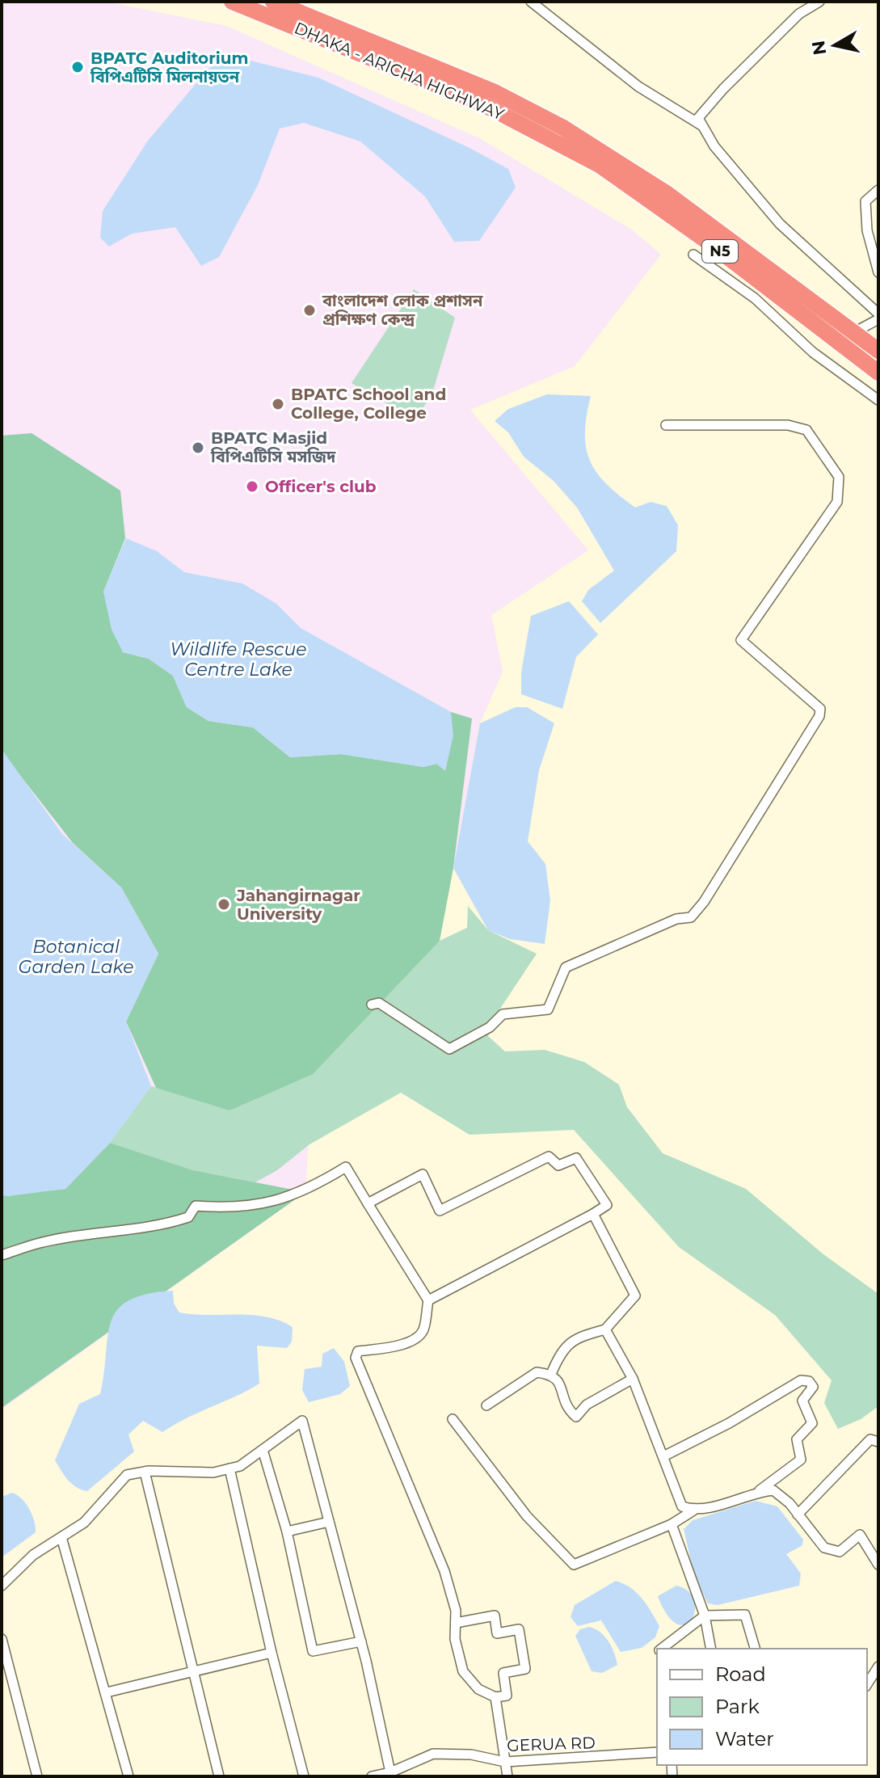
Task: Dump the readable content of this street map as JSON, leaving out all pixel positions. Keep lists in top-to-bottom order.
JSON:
{
  "streets": {
    "highway": ["DHAKA - ARICHA HIGHWAY", "N5"],
    "street": ["GERUA RD"]
  },
  "water": ["Wildlife Rescue Centre Lake", "Botanical Garden Lake"],
  "places": [
    "BPATC Auditorium বিপিএটিসি মিলনায়তন",
    "বাংলাদেশ লোক প্রশাসন প্রশিক্ষণ কেন্দ্র",
    "BPATC School and College, College",
    "BPATC Masjid বিপিএটিসি মসজিদ",
    "Officer's club",
    "Jahangirnagar University"
  ],
  "legend": ["Road", "Park", "Water"],
  "north": "left"
}
